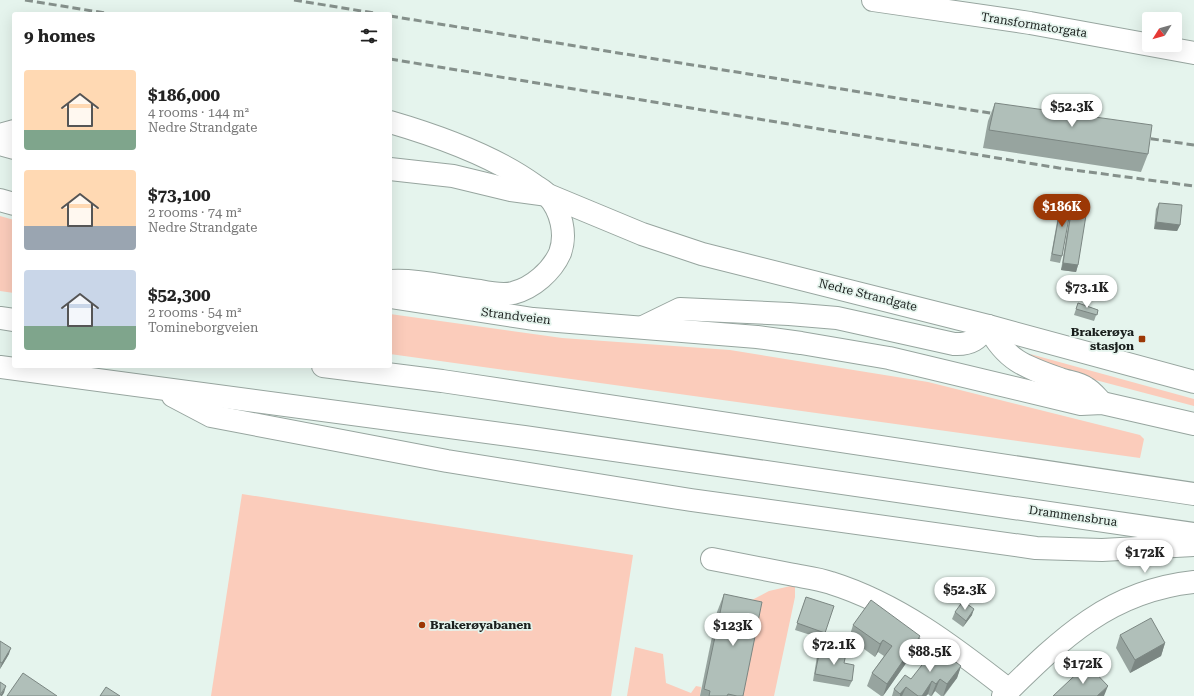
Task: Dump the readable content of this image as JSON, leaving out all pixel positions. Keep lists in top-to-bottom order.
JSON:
{
  "streets": {
    "main road": [
      "Transformatorgata",
      "Nedre Strandgate",
      "Strandveien",
      "Drammensbrua"
    ]
  },
  "places": {
    "transit": ["Brakerøya stasjon"],
    "other": ["Brakerøyabanen"]
  },
  "north": "bottom left",
  "page": {
    "heading": "9 homes",
    "list": [
      {
        "name": "$186,000",
        "note": "4 rooms · 144 m² · Nedre Strandgate"
      },
      {
        "name": "$73,100",
        "note": "2 rooms · 74 m² · Nedre Strandgate"
      },
      {
        "name": "$52,300",
        "note": "2 rooms · 54 m² · Tomineborgveien"
      }
    ],
    "price": [
      "$52.3K",
      "$186K",
      "$73.1K",
      "$172K",
      "$52.3K",
      "$123K",
      "$72.1K",
      "$88.5K",
      "$172K"
    ]
  }
}
